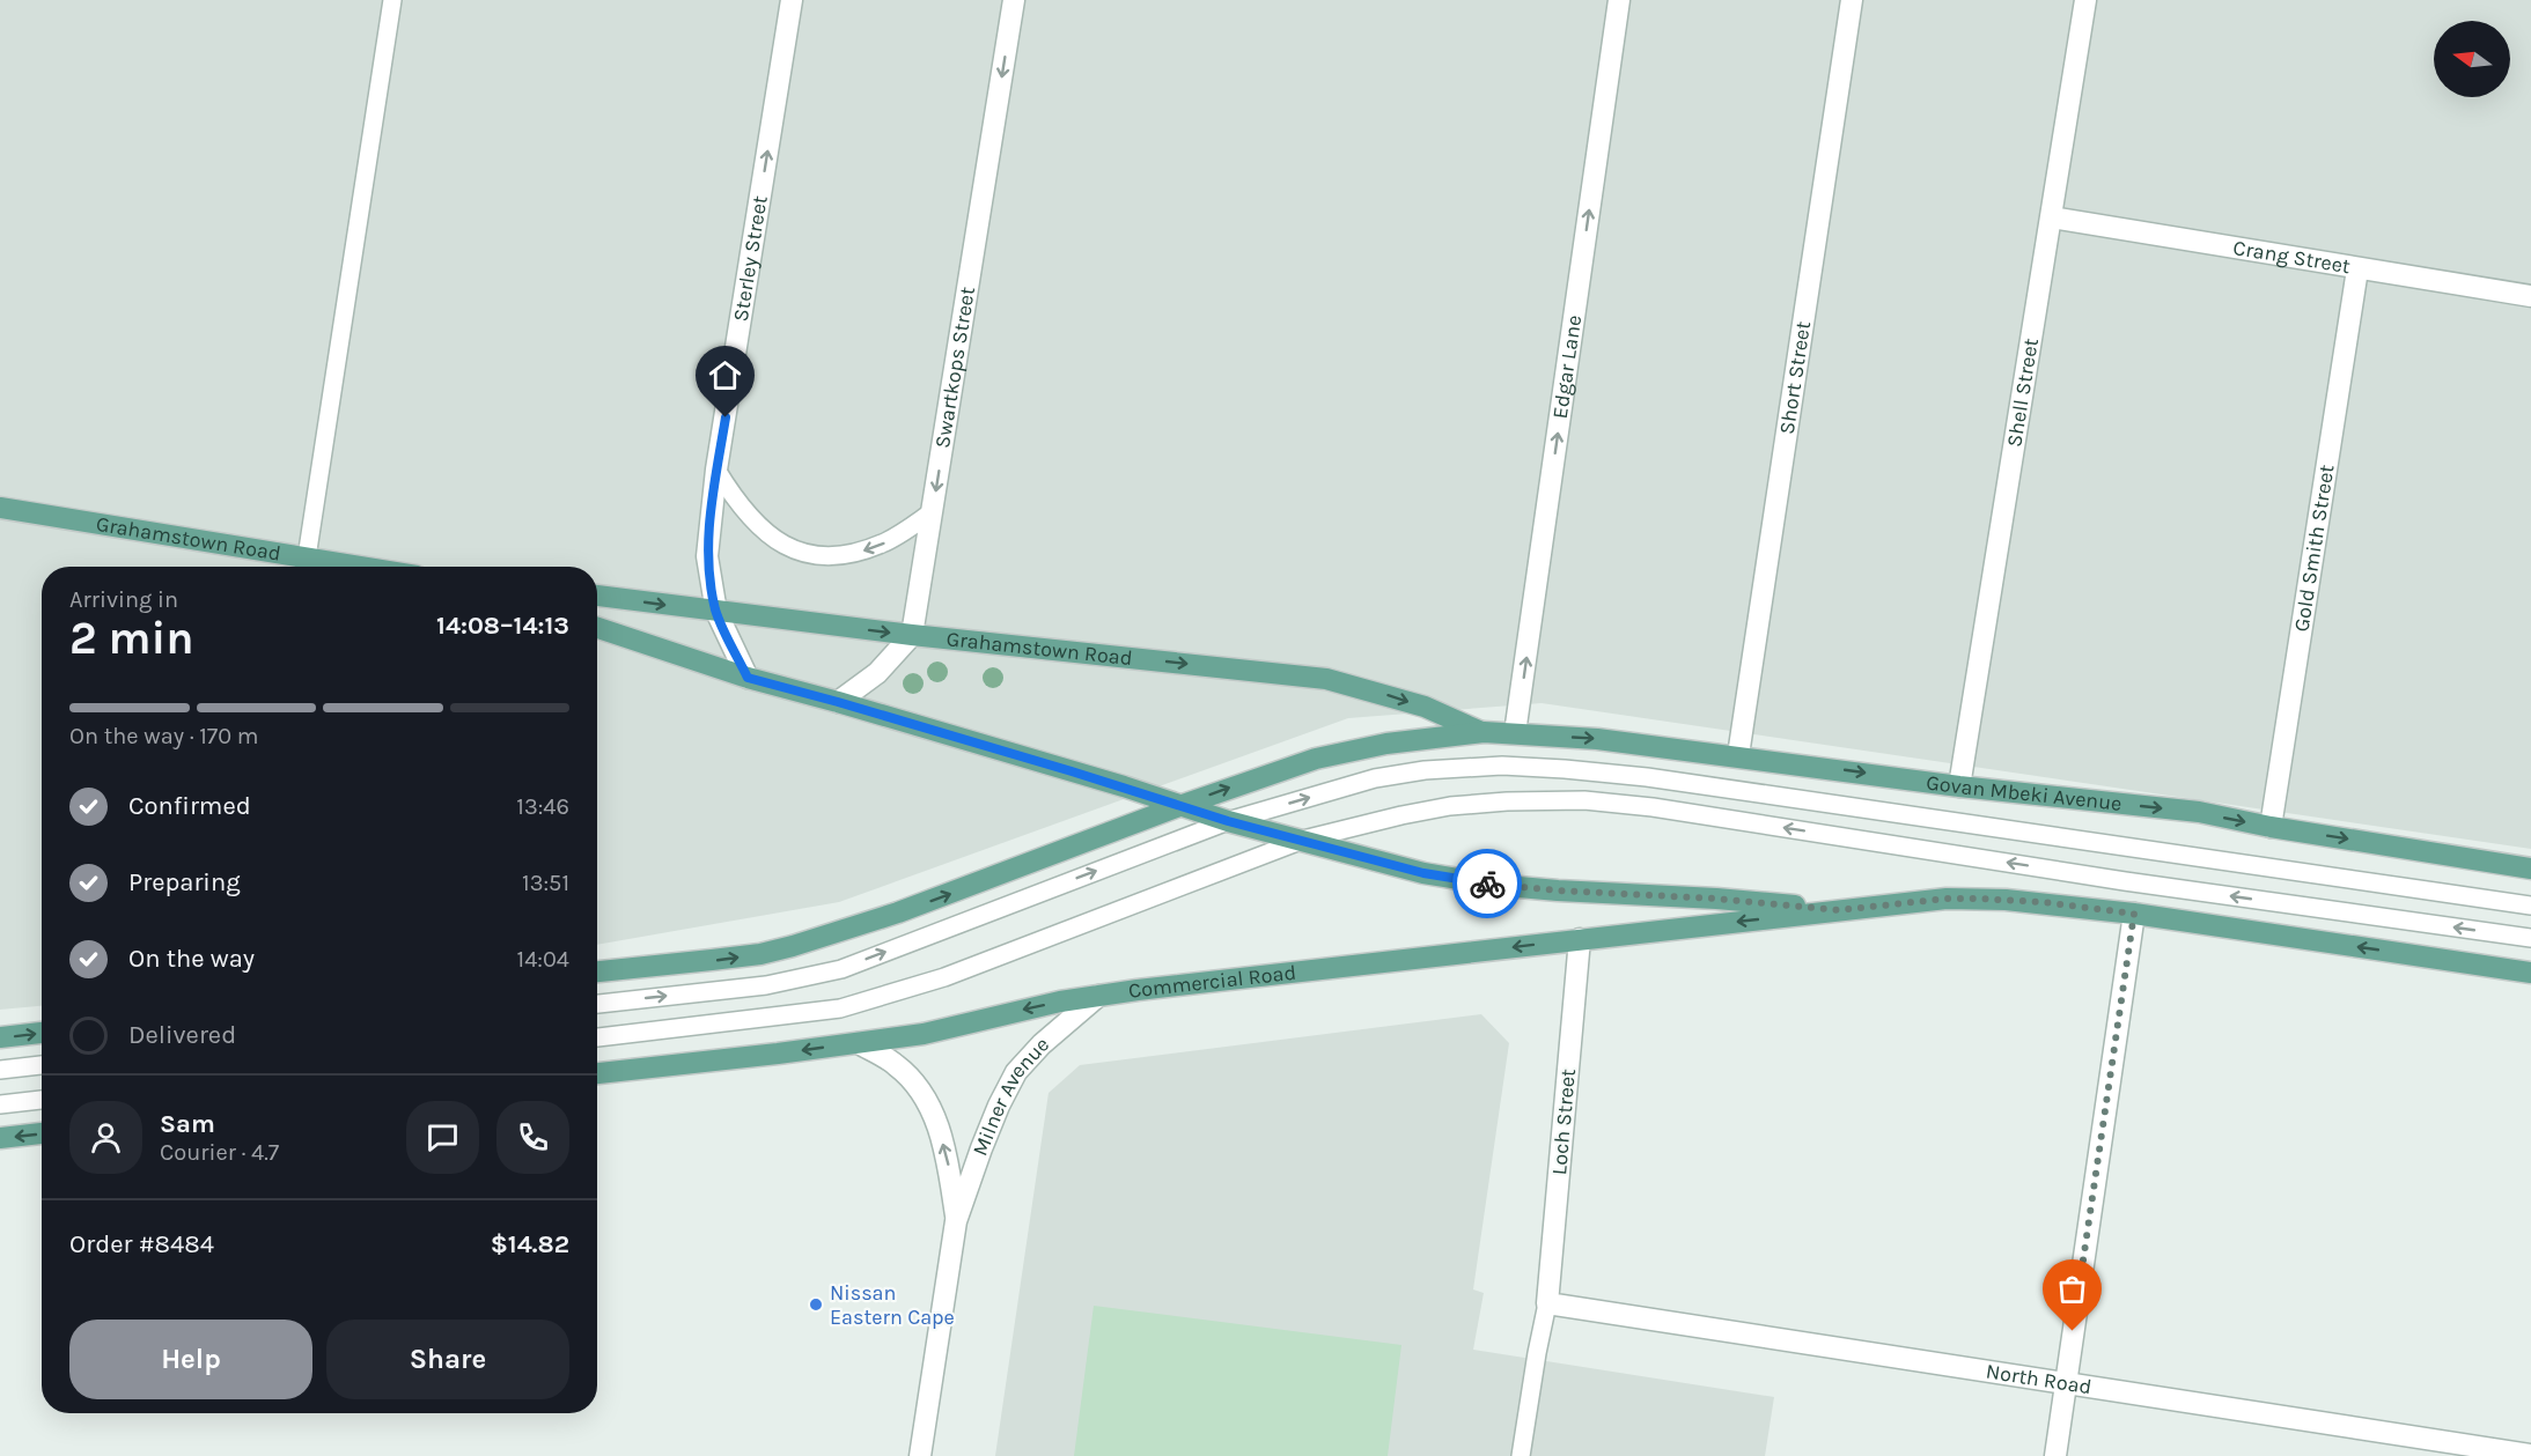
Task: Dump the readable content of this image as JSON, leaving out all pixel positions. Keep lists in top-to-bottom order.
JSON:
{
  "streets": {
    "main road": ["Grahamstown Road", "Govan Mbeki Avenue", "Commercial Road"],
    "street": [
      "Crang Street",
      "Sterley Street",
      "Swartkops Street",
      "Edgar Lane",
      "Short Street",
      "Shell Street",
      "Gold Smith Street",
      "Milner Avenue",
      "Loch Street",
      "North Road"
    ]
  },
  "crossings": [
    ["Crang Street", "Shell Street"],
    ["Crang Street", "Gold Smith Street"],
    ["Sterley Street", "Grahamstown Road"],
    ["Swartkops Street", "Grahamstown Road"],
    ["Edgar Lane", "Govan Mbeki Avenue"],
    ["Short Street", "Govan Mbeki Avenue"],
    ["Shell Street", "Govan Mbeki Avenue"],
    ["Gold Smith Street", "Govan Mbeki Avenue"],
    ["Commercial Road", "Milner Avenue"],
    ["Commercial Road", "Loch Street"],
    ["Loch Street", "North Road"]
  ],
  "one_way": ["Sterley Street", "Swartkops Street", "Edgar Lane"],
  "places": ["Nissan Eastern Cape"],
  "north": "left",
  "page": {
    "heading": ["2 min", "Arriving in", "14:08–14:13"],
    "panel": [
      "Sam",
      "Courier · 4.7",
      "Order #8484",
      "$14.82"
    ],
    "bar": "On the way · 170 m",
    "list": [
      ["Confirmed", "13:46"],
      ["Preparing", "13:51"],
      ["On the way", "14:04"],
      "Delivered"
    ],
    "buttons": ["Help", "Share"]
  }
}
